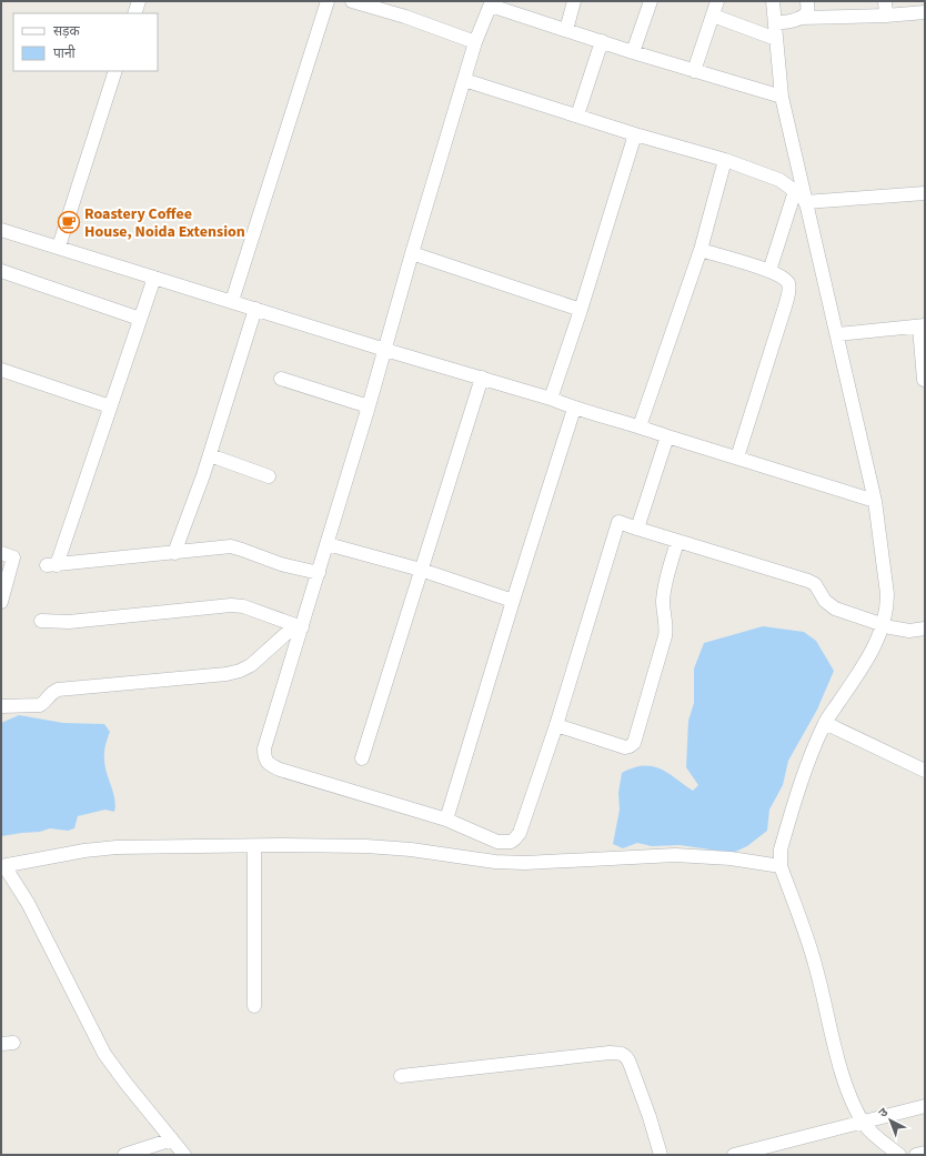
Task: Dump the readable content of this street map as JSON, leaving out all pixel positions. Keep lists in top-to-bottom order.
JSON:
{
  "places": {
    "cafe": ["Roastery Coffee House, Noida Extension"]
  },
  "legend": ["सड़क", "पानी"],
  "north": "top left"
}
